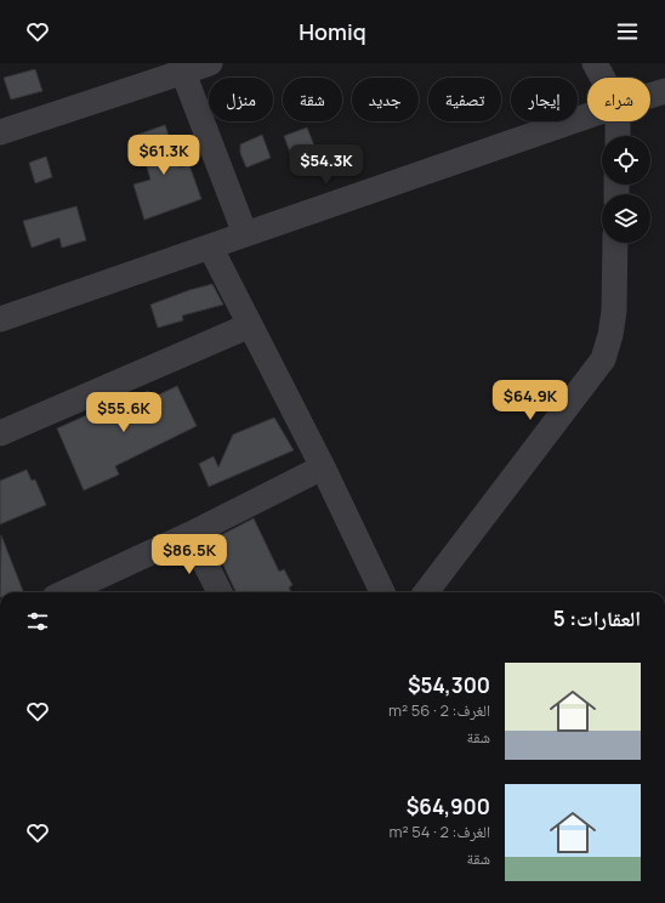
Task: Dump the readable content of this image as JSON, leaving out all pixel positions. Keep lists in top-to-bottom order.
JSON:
{
  "page": {
    "header": "Homiq",
    "chip": [
      "شراء",
      "إيجار",
      "تصفية",
      "جديد",
      "شقة",
      "منزل"
    ],
    "price": [
      "$61.3K",
      "$54.3K",
      "$64.9K",
      "$55.6K",
      "$86.5K"
    ],
    "heading": "العقارات: 5",
    "list": [
      {
        "name": "$54,300",
        "note": "الغرف: 2 · 56 m² · شقة"
      },
      {
        "name": "$64,900",
        "note": "الغرف: 2 · 54 m² · شقة"
      }
    ]
  }
}
